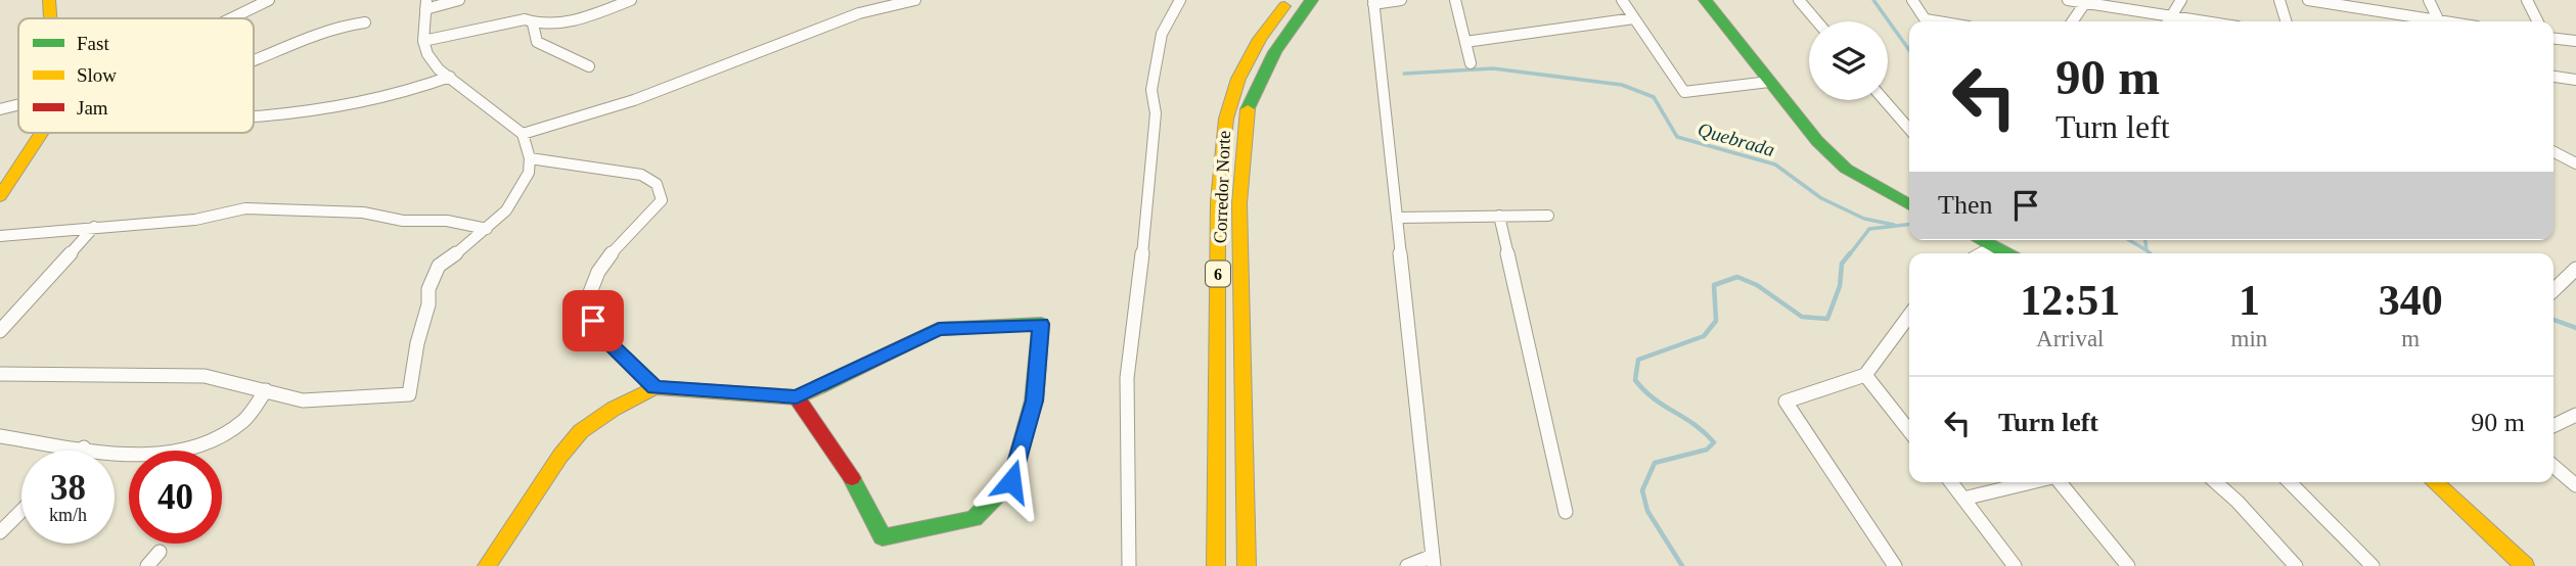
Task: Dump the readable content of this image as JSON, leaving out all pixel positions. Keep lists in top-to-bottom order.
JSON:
{
  "streets": {
    "main road": ["Corredor Norte", "6"]
  },
  "water": ["Quebrada"],
  "legend": ["Fast", "Slow", "Jam"],
  "page": {
    "turn": ["90 m", "Turn left"],
    "then": "Then",
    "eta": [
      "12:51",
      "Arrival",
      "1",
      "min",
      "340",
      "m"
    ],
    "list": [
      {
        "name": "Turn left",
        "value": "90 m"
      }
    ],
    "speed": "38 km/h",
    "limit": "40"
  }
}
